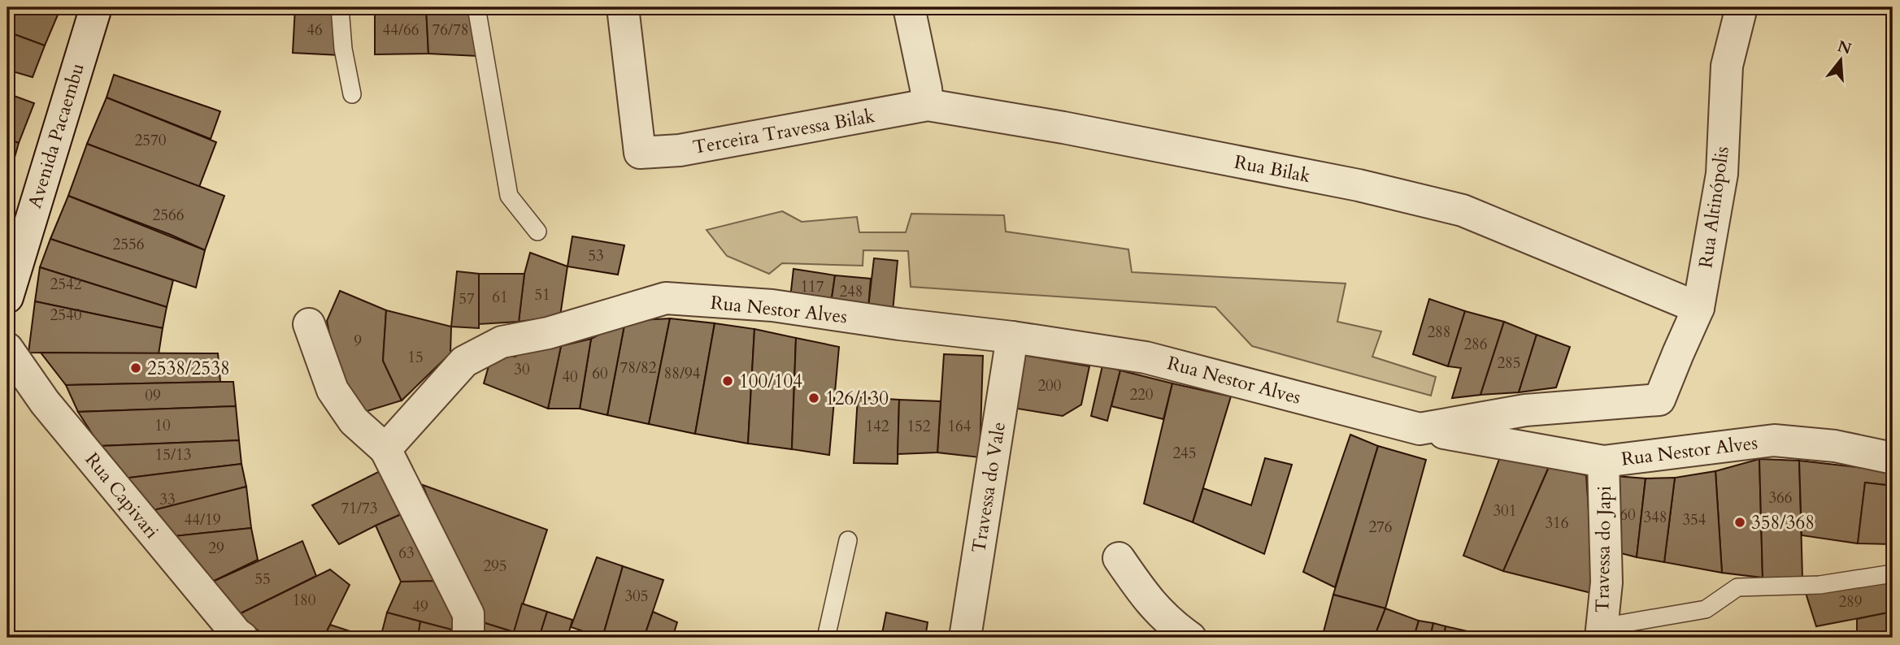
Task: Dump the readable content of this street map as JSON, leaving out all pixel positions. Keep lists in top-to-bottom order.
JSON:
{
  "streets": {
    "street": [
      "Terceira Travessa Bilak",
      "Avenida Pacaembu",
      "Rua Bilak",
      "Rua Altinópolis",
      "Rua Nestor Alves",
      "Travessa do Vale",
      "Rua Capivari",
      "Travessa do Japi"
    ]
  },
  "crossings": [
    ["Terceira Travessa Bilak", "Rua Bilak"],
    ["Rua Bilak", "Rua Altinópolis"],
    ["Rua Altinópolis", "Rua Nestor Alves"],
    ["Rua Nestor Alves", "Travessa do Vale"],
    ["Rua Nestor Alves", "Travessa do Japi"]
  ],
  "places": [
    "2538/2538",
    "100/104",
    "126/130",
    "358/368"
  ],
  "house_numbers": [
    "46",
    "44/66",
    "76/78",
    "2570",
    "2566",
    "2556",
    "53",
    "2542",
    "117",
    "248",
    "51",
    "61",
    "57",
    "2540",
    "288",
    "9",
    "286",
    "15",
    "285",
    "78/82",
    "30",
    "60",
    "88/94",
    "40",
    "200",
    "220",
    "09",
    "10",
    "142",
    "152",
    "164",
    "245",
    "15/13",
    "366",
    "33",
    "71/73",
    "301",
    "60",
    "348",
    "44/19",
    "354",
    "316",
    "276",
    "29",
    "63",
    "295",
    "55",
    "305",
    "180",
    "289",
    "49"
  ],
  "north": "top"
}
